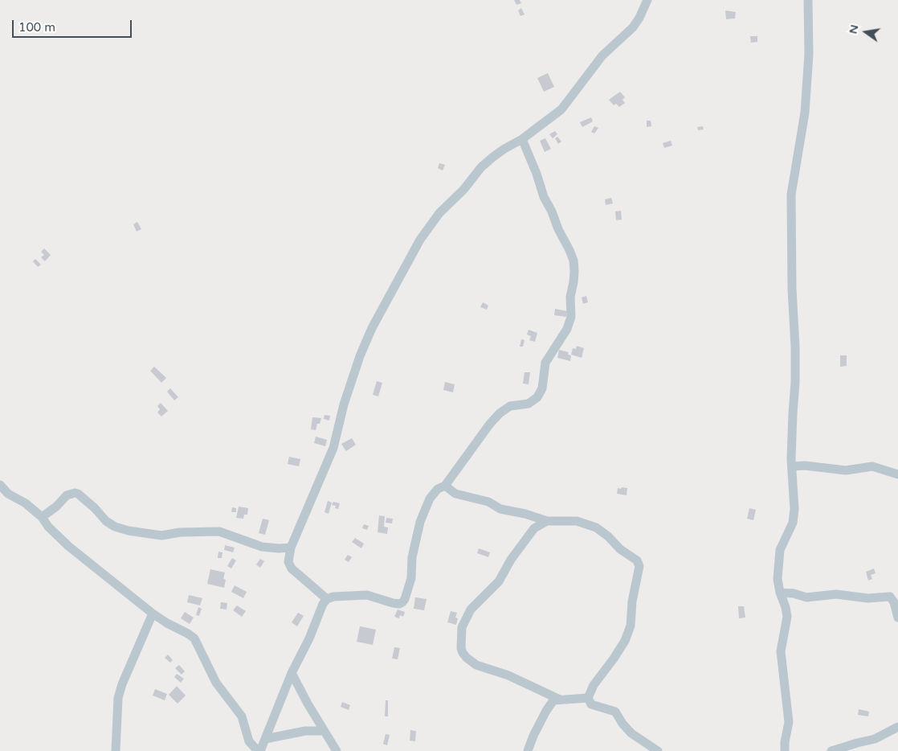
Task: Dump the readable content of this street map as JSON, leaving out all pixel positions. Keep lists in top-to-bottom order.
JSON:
{
  "scale_bar": "100 m",
  "north": "left"
}
